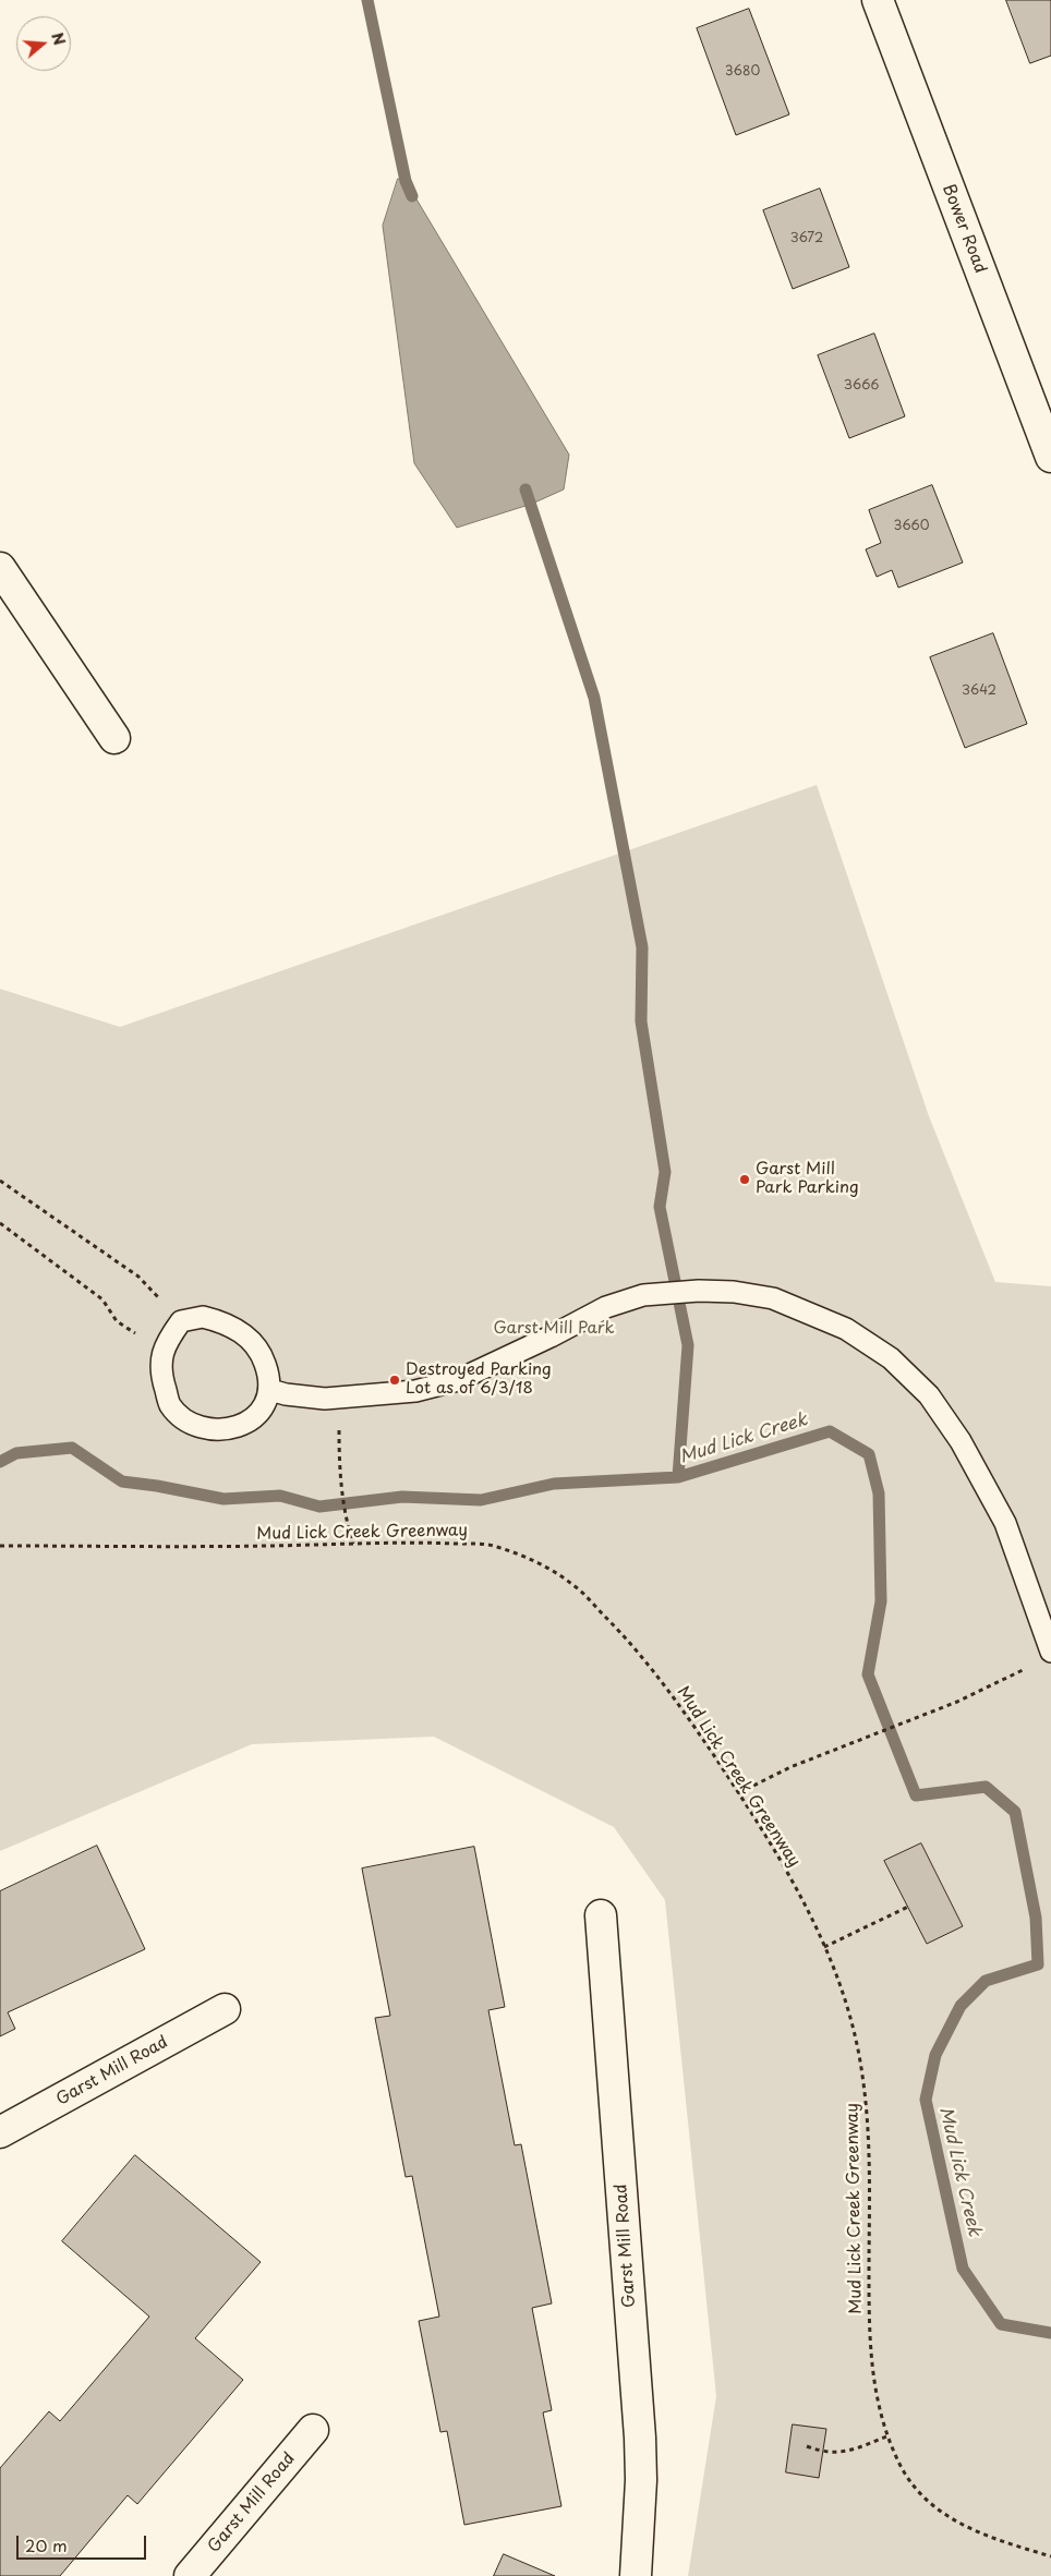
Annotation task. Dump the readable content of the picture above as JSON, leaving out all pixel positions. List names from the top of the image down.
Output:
{
  "streets": {
    "street": ["Bower Road", "Garst Mill Road"],
    "path": ["Mud Lick Creek Greenway"]
  },
  "water": ["Mud Lick Creek"],
  "parks": ["Garst Mill Park"],
  "places": ["Garst Mill Park Parking", "Destroyed Parking Lot as of 6/3/18"],
  "house_numbers": [
    "3680",
    "3672",
    "3666",
    "3660",
    "3642"
  ],
  "scale_bar": "20 m",
  "north": "right"
}
